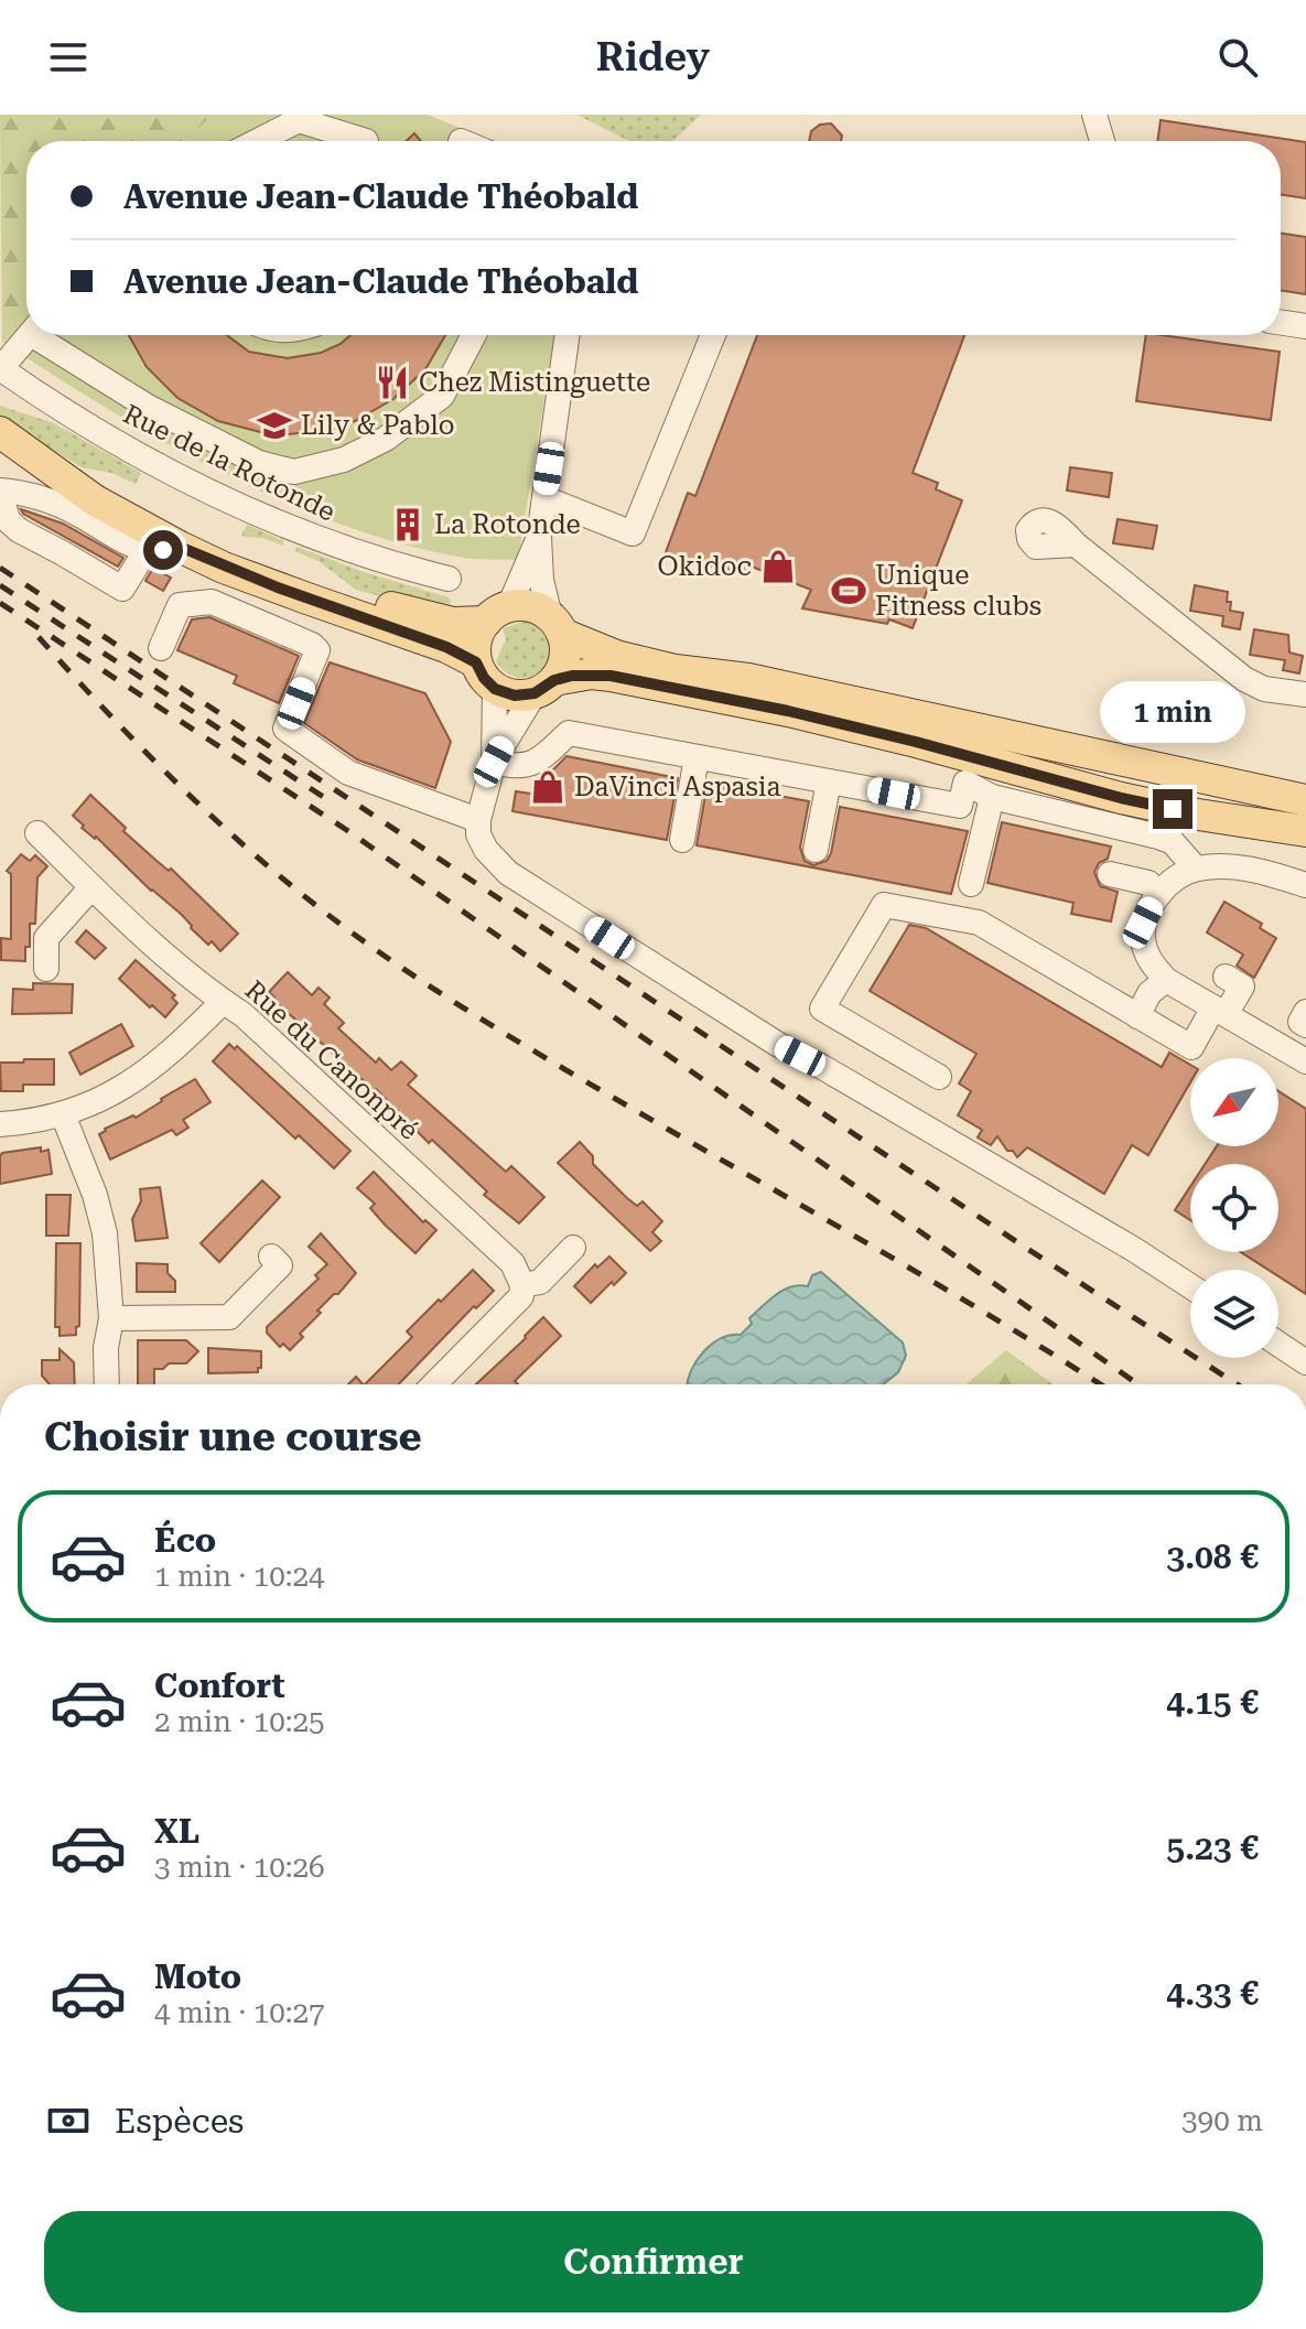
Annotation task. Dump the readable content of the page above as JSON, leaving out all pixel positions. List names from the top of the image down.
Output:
{
  "streets": {
    "street": ["Rue de la Rotonde", "Rue du Canonpré"]
  },
  "places": {
    "restaurant": ["Chez Mistinguette"],
    "school or university": ["Lily & Pablo"],
    "building": ["La Rotonde"],
    "shop": ["Okidoc", "DaVinci Aspasia"],
    "sports": ["Unique Fitness clubs"]
  },
  "north": "bottom left",
  "page": {
    "header": "Ridey",
    "banner": ["Avenue Jean-Claude Théobald", "Avenue Jean-Claude Théobald"],
    "bubble": "1 min",
    "heading": "Choisir une course",
    "list": [
      {
        "name": "Éco",
        "note": "1 min · 10:24",
        "value": "3.08 €"
      },
      {
        "name": "Confort",
        "note": "2 min · 10:25",
        "value": "4.15 €"
      },
      {
        "name": "XL",
        "note": "3 min · 10:26",
        "value": "5.23 €"
      },
      {
        "name": "Moto",
        "note": "4 min · 10:27",
        "value": "4.33 €"
      }
    ],
    "pay": ["Espèces", "390 m"],
    "buttons": "Confirmer"
  }
}
